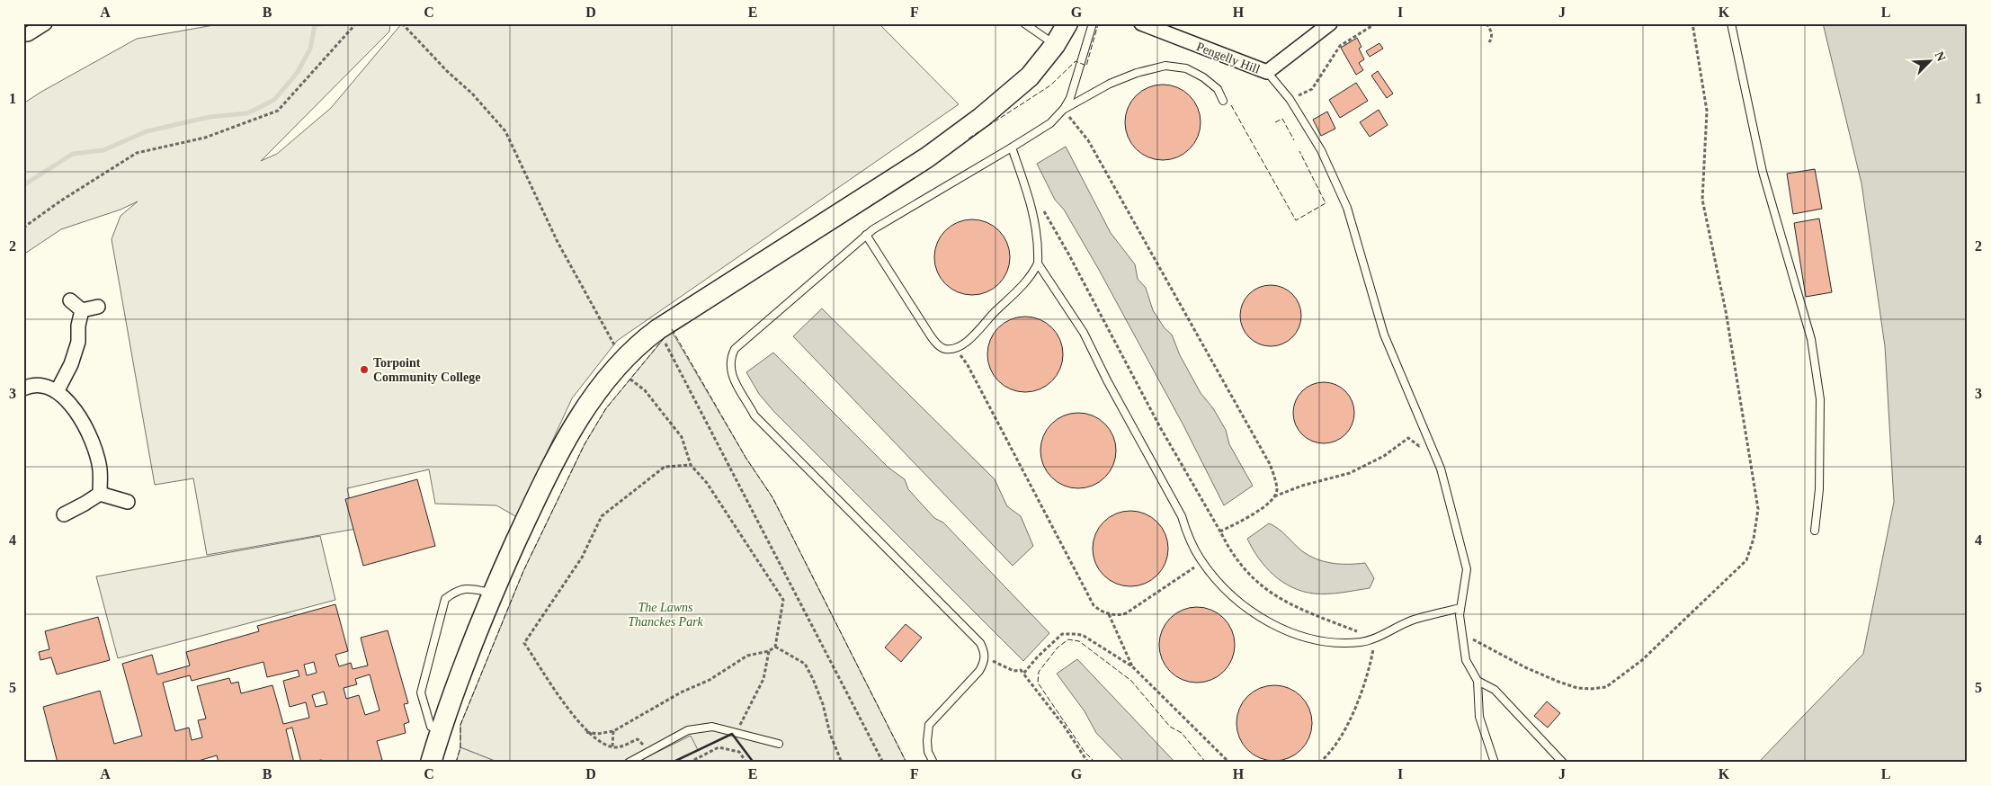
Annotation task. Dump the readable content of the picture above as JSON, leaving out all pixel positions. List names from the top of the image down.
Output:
{
  "streets": {
    "street": ["Pengelly Hill"]
  },
  "parks": ["The Lawns Thanckes Park"],
  "places": ["Torpoint Community College"],
  "north": "top right",
  "grid": {
    "columns": [
      "A",
      "B",
      "C",
      "D",
      "E",
      "F",
      "G",
      "H",
      "I",
      "J",
      "K",
      "L"
    ],
    "rows": [
      "1",
      "2",
      "3",
      "4",
      "5"
    ]
  }
}
